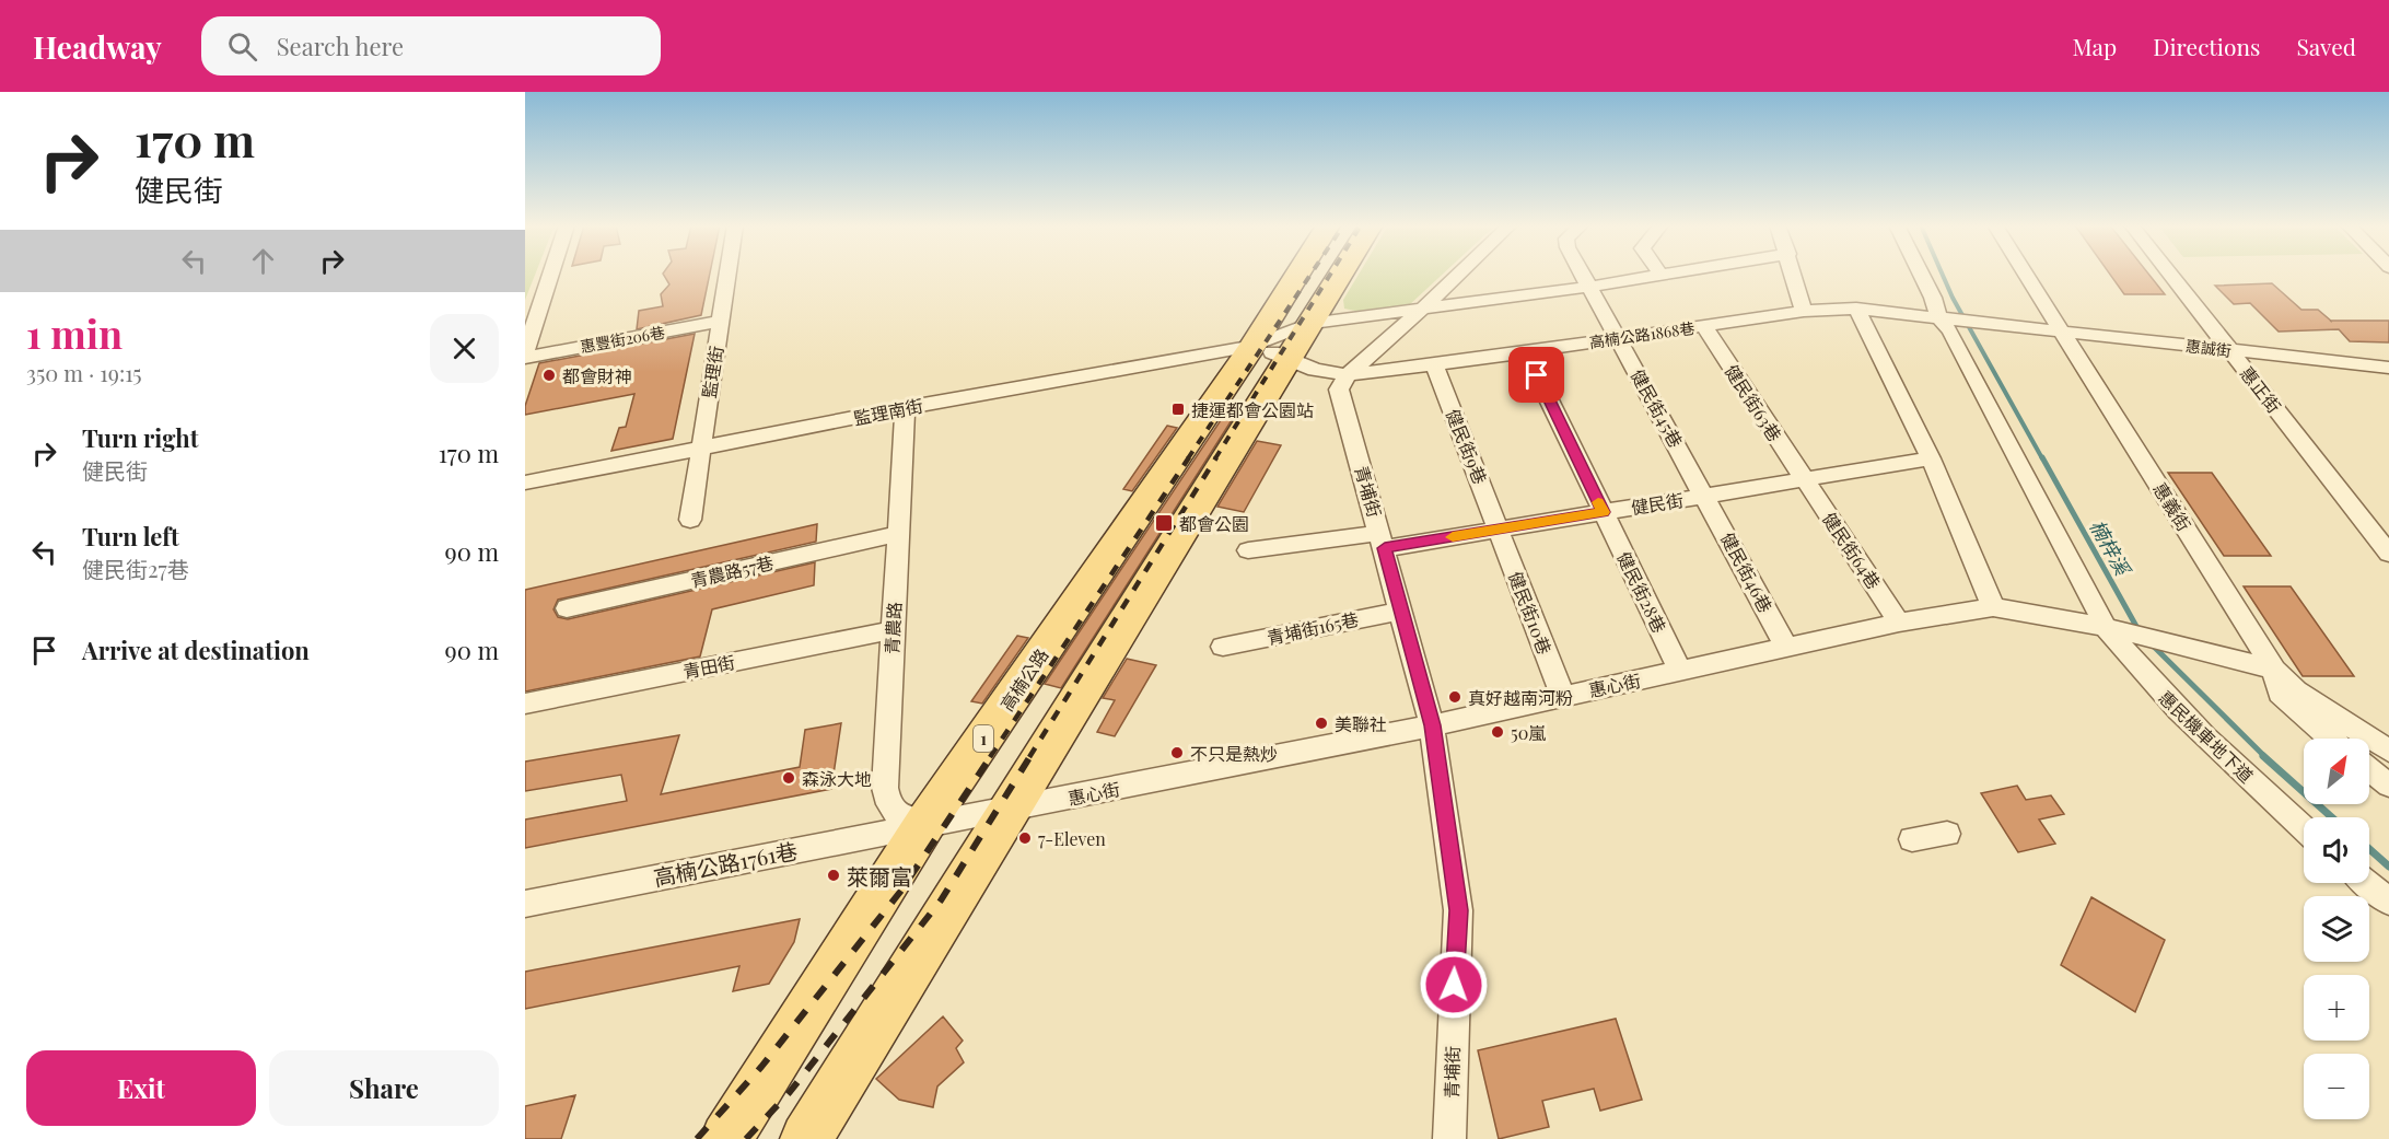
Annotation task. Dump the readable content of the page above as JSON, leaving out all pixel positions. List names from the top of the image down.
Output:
{
  "streets": {
    "main road": ["高楠公路", "1"],
    "street": [
      "高楠公路1868巷",
      "惠豐街206巷",
      "惠誠街",
      "監理街",
      "惠正街",
      "健民街63巷",
      "健民街45巷",
      "監理南街",
      "健民街9巷",
      "青埔街",
      "健民街",
      "惠義街",
      "健民街64巷",
      "青農路57巷",
      "健民街46巷",
      "健民街28巷",
      "健民街10巷",
      "青農路",
      "青埔街165巷",
      "青田街",
      "惠心街",
      "惠民機車地下道",
      "高楠公路1761巷"
    ]
  },
  "crossings": [
    ["高楠公路1868巷", "惠誠街"],
    ["高楠公路1868巷", "健民街63巷"],
    ["高楠公路1868巷", "健民街45巷"],
    ["高楠公路1868巷", "監理南街"],
    ["高楠公路1868巷", "健民街9巷"],
    ["高楠公路1868巷", "青埔街"],
    ["高楠公路1868巷", "健民街28巷"],
    ["高楠公路1868巷", "高楠公路"],
    ["高楠公路1868巷", "惠民機車地下道"],
    ["惠豐街206巷", "監理街"],
    ["惠誠街", "惠正街"],
    ["惠誠街", "惠義街"],
    ["監理街", "監理南街"],
    ["健民街63巷", "健民街"],
    ["健民街63巷", "健民街64巷"],
    ["健民街45巷", "監理南街"],
    ["健民街45巷", "健民街"],
    ["健民街45巷", "健民街46巷"],
    ["監理南街", "青農路"],
    ["監理南街", "高楠公路"],
    ["健民街9巷", "健民街"],
    ["健民街9巷", "健民街10巷"],
    ["青埔街", "健民街"],
    ["青埔街", "青埔街165巷"],
    ["青埔街", "惠心街"],
    ["健民街", "健民街64巷"],
    ["健民街", "健民街46巷"],
    ["健民街", "健民街28巷"],
    ["健民街", "健民街10巷"],
    ["惠義街", "惠心街"],
    ["健民街64巷", "惠心街"],
    ["青農路57巷", "青農路"],
    ["健民街46巷", "惠心街"],
    ["健民街28巷", "惠心街"],
    ["健民街10巷", "惠心街"],
    ["青農路", "青田街"],
    ["青農路", "高楠公路"],
    ["青農路", "惠心街"],
    ["青農路", "高楠公路1761巷"],
    ["高楠公路", "惠心街"],
    ["高楠公路", "高楠公路1761巷"],
    ["惠心街", "惠民機車地下道"],
    ["惠心街", "高楠公路1761巷"]
  ],
  "water": ["楠梓溪"],
  "places": {
    "other": [
      "都會財神",
      "真好越南河粉",
      "美聯社",
      "50嵐",
      "不只是熱炒",
      "森泳大地",
      "7-Eleven",
      "萊爾富"
    ],
    "transit": ["捷運都會公園站", "都會公園"]
  },
  "north": "top right",
  "page": {
    "header": "Headway",
    "search": "Search here",
    "nav": ["Map", "Directions", "Saved"],
    "turn": ["170 m", "健民街"],
    "heading": ["1 min", "350 m · 19:15"],
    "list": [
      {
        "name": "Turn right",
        "note": "健民街",
        "value": "170 m"
      },
      {
        "name": "Turn left",
        "note": "健民街27巷",
        "value": "90 m"
      },
      {
        "name": "Arrive at destination",
        "value": "90 m"
      }
    ],
    "map_buttons": ["+", "−"],
    "buttons": ["Exit", "Share"]
  }
}
